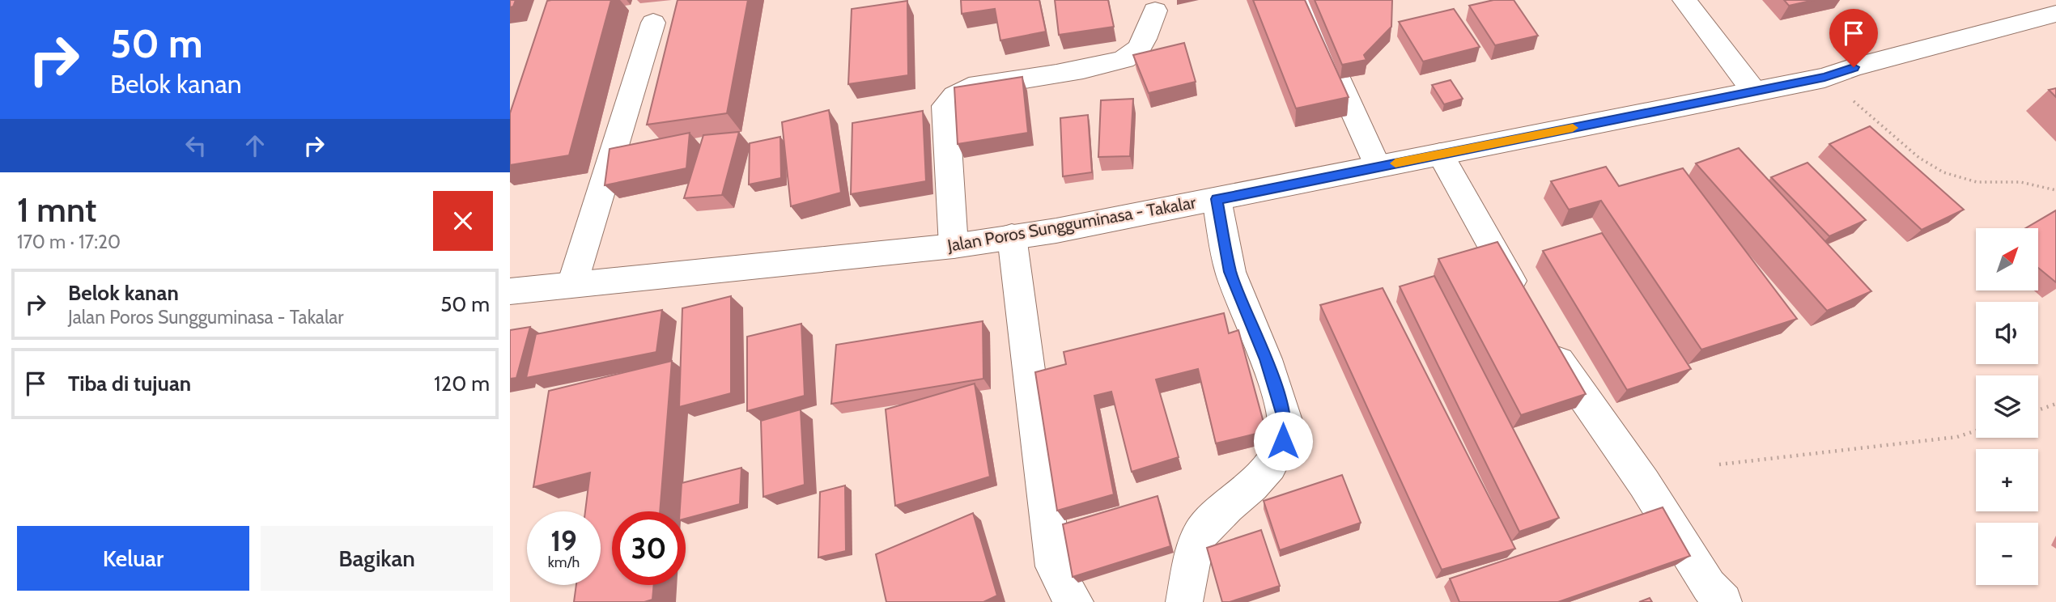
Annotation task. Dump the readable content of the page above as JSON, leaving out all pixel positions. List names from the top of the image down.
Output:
{
  "streets": {
    "main road": ["Jalan Poros Sungguminasa - Takalar"]
  },
  "north": "top right",
  "page": {
    "turn": ["50 m", "Belok kanan"],
    "heading": ["1 mnt", "170 m · 17:20"],
    "map_buttons": ["+", "−"],
    "list": [
      {
        "name": "Belok kanan",
        "note": "Jalan Poros Sungguminasa - Takalar",
        "value": "50 m"
      },
      {
        "name": "Tiba di tujuan",
        "value": "120 m"
      }
    ],
    "speed": "19 km/h",
    "limit": "30",
    "buttons": ["Keluar", "Bagikan"]
  }
}
